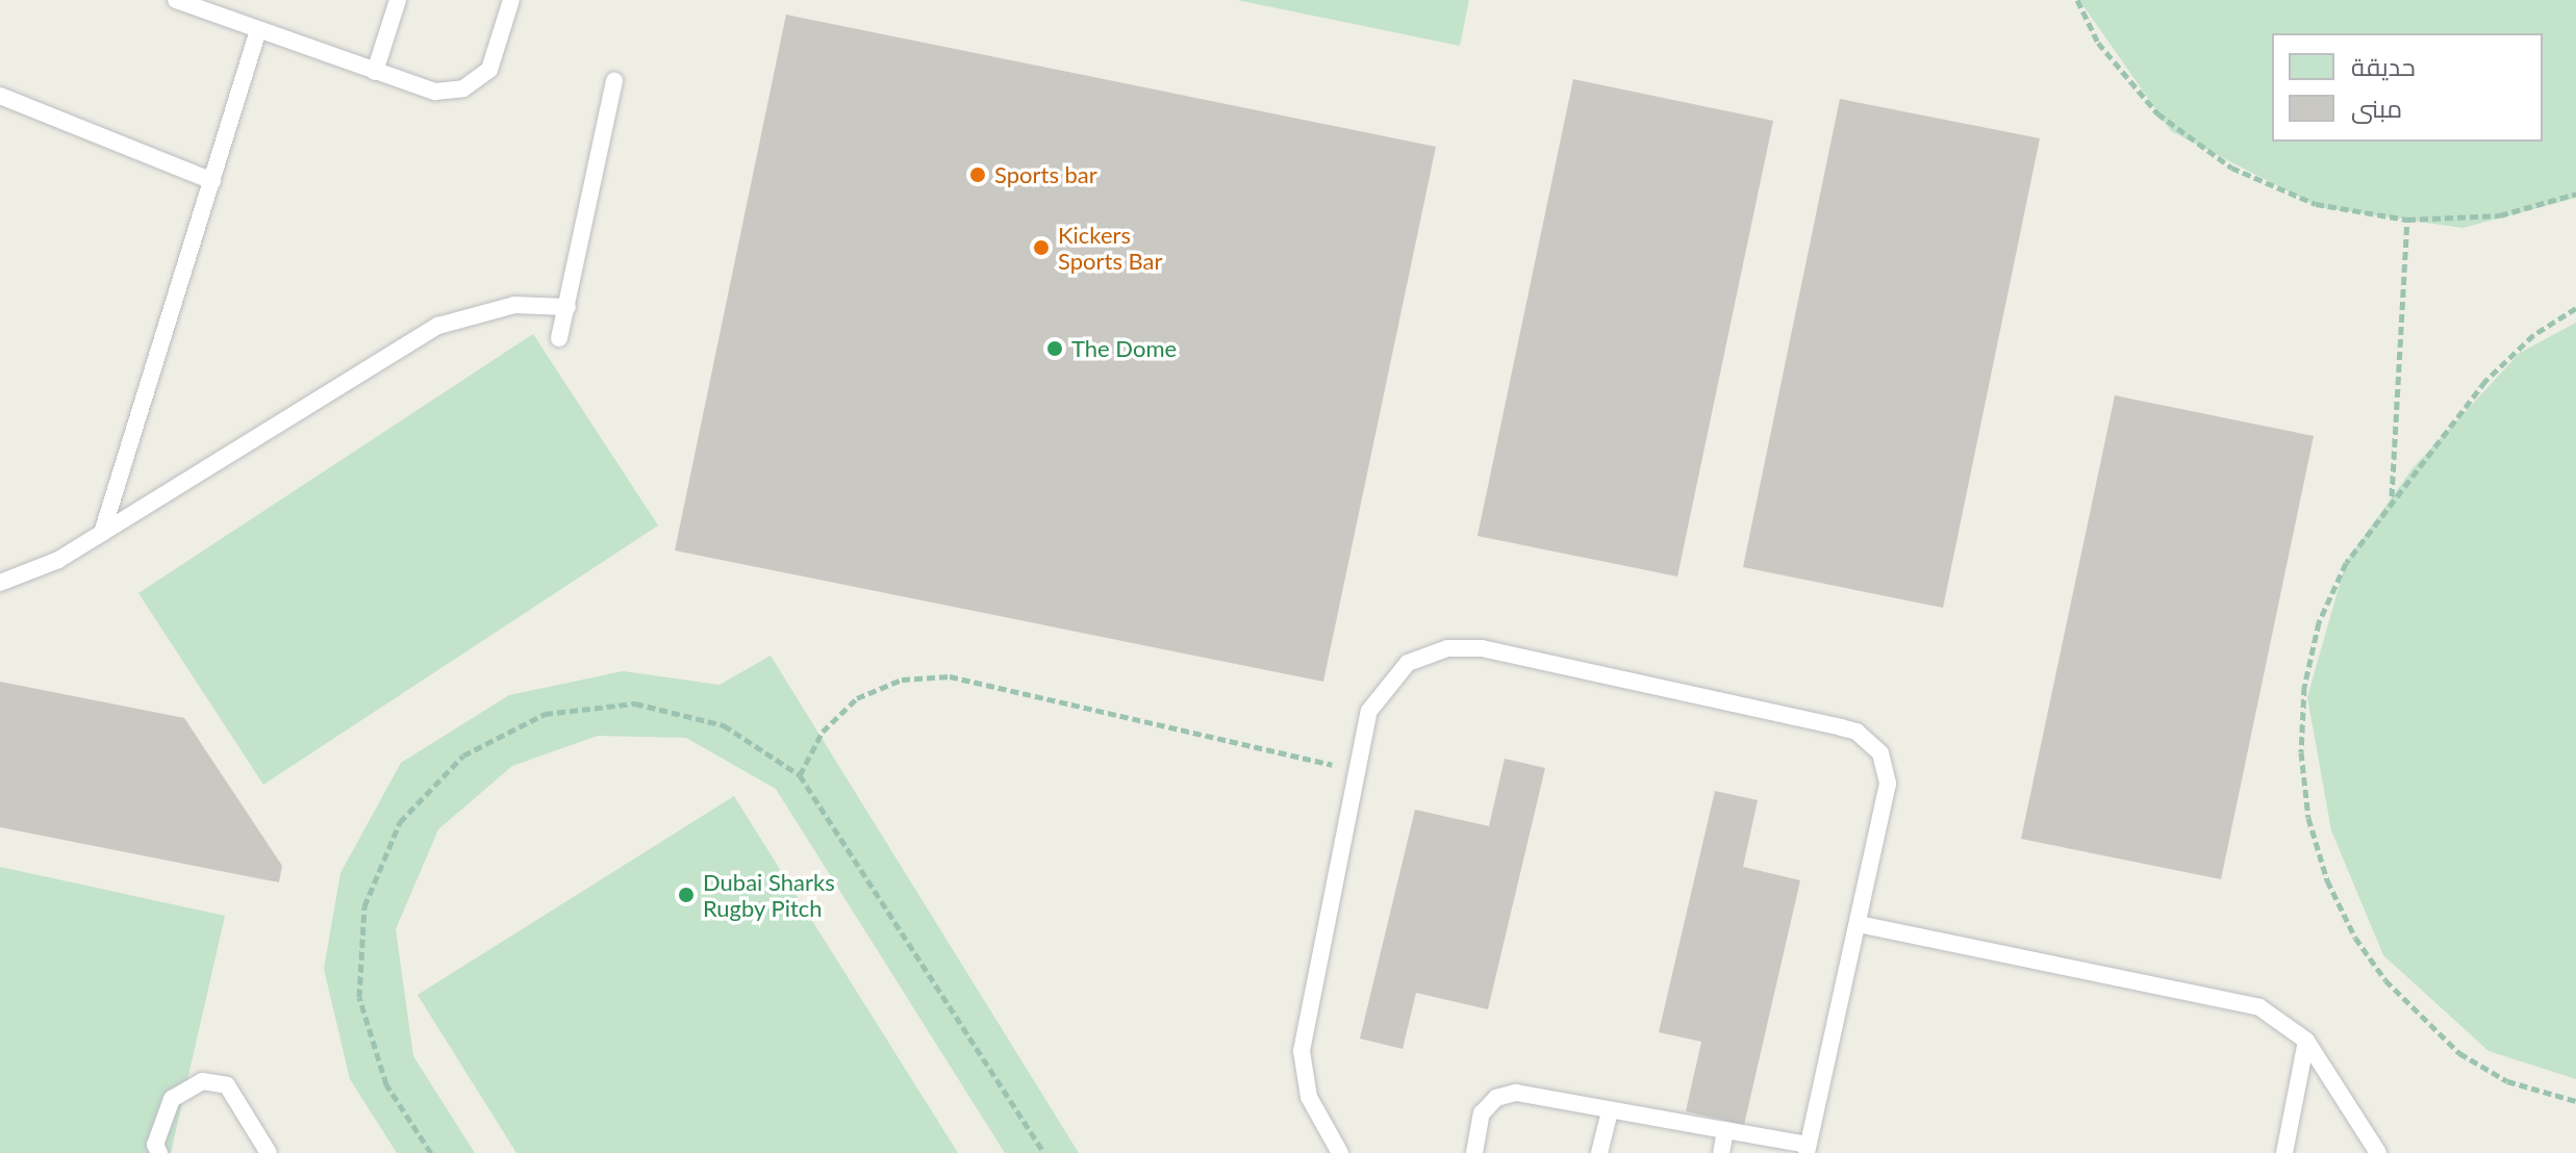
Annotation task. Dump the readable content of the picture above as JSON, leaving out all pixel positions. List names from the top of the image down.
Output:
{
  "places": [
    "Sports bar",
    "Kickers Sports Bar",
    "The Dome",
    "Dubai Sharks Rugby Pitch"
  ],
  "legend": ["حديقة", "مبنى"]
}
